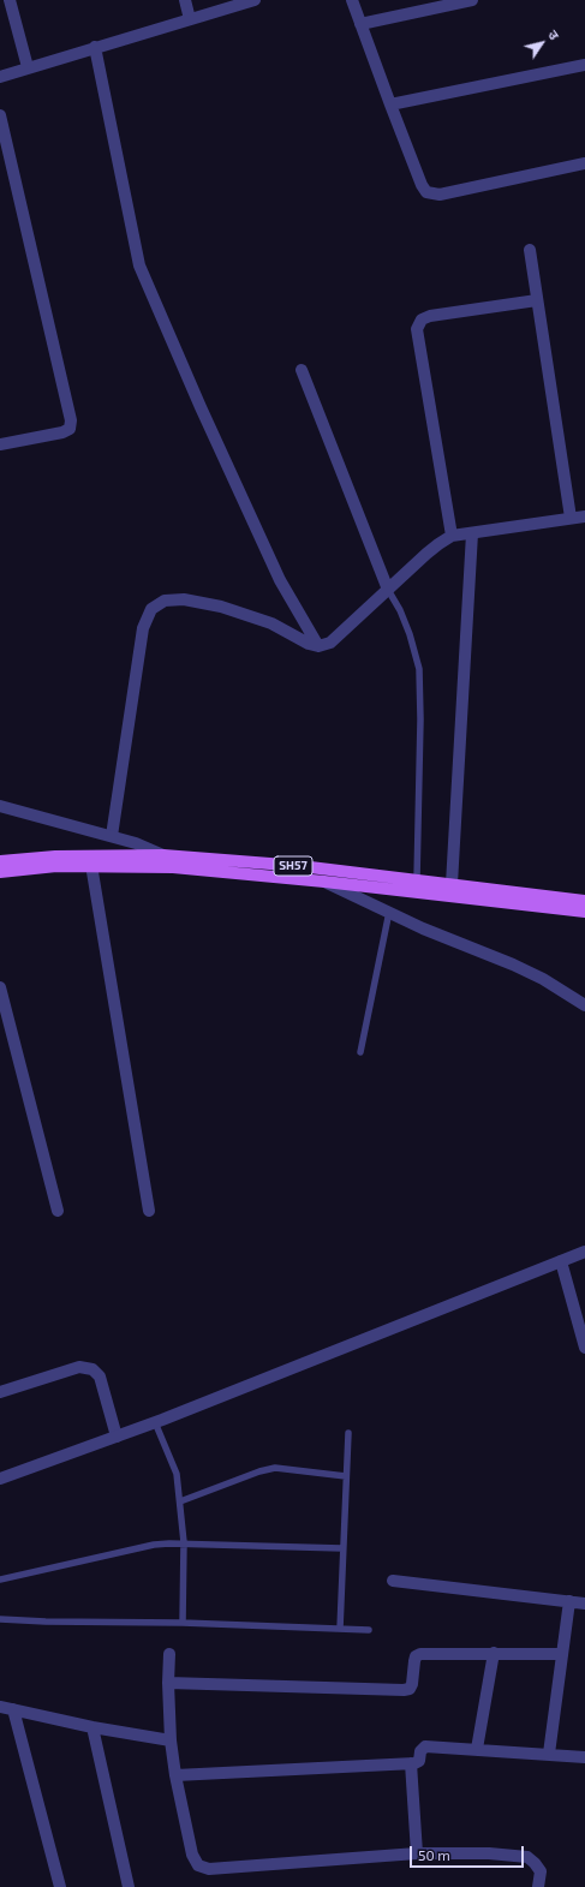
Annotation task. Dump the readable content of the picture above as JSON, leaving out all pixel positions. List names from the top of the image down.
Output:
{
  "streets": {
    "main road": ["SH57"]
  },
  "scale_bar": "50 m",
  "north": "top right"
}
